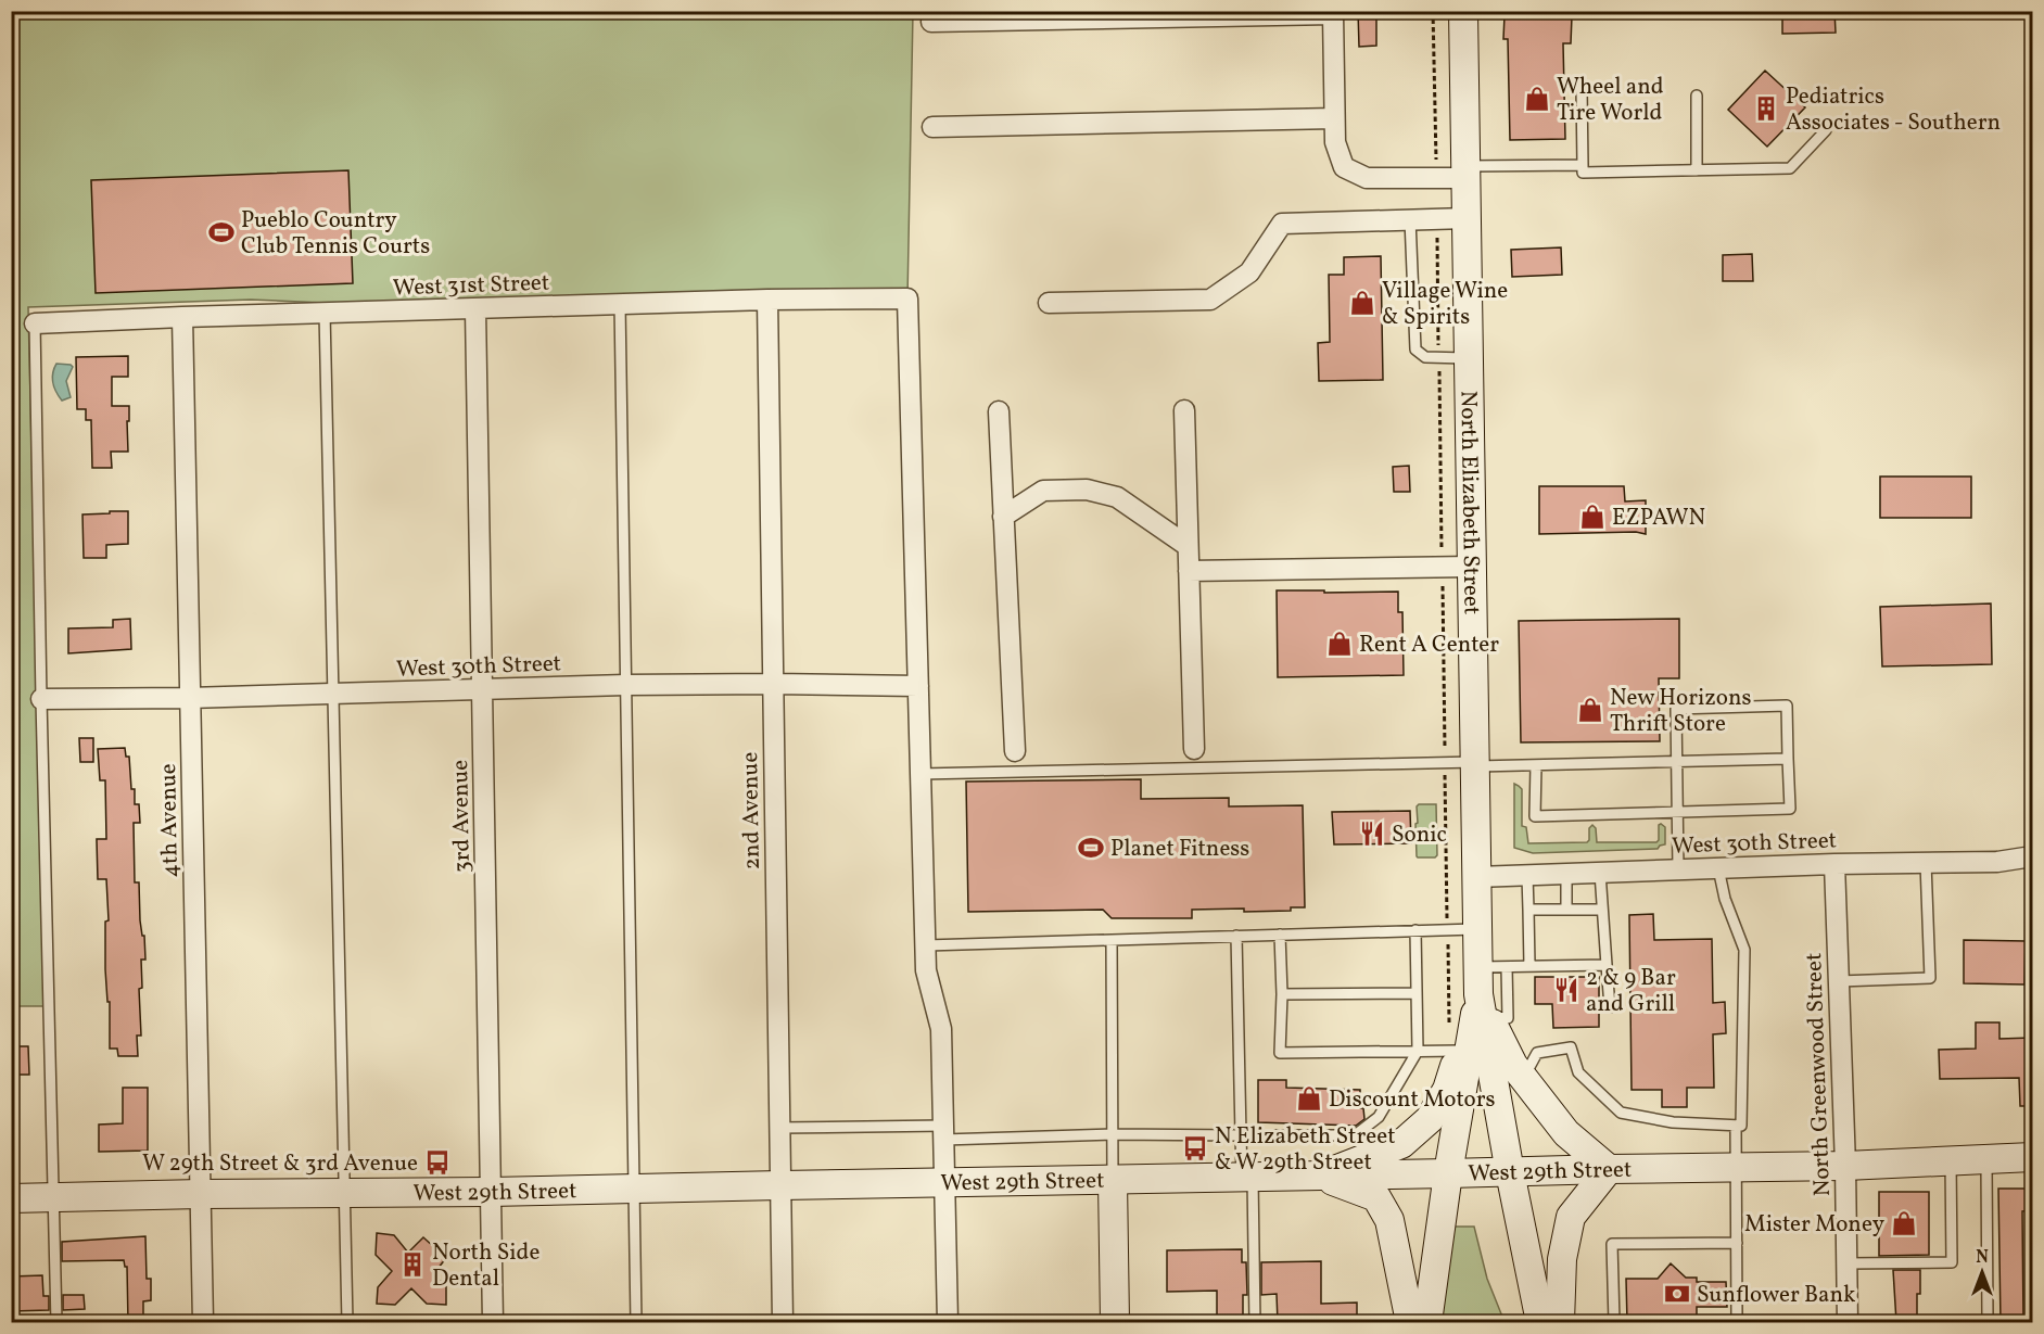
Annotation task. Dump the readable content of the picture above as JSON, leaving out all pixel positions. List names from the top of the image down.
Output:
{
  "streets": {
    "main road": ["North Elizabeth Street", "West 29th Street"],
    "street": [
      "West 31st Street",
      "West 30th Street",
      "2nd Avenue",
      "3rd Avenue",
      "4th Avenue",
      "North Greenwood Street"
    ]
  },
  "crossings": [
    ["West 31st Street", "West 30th Street"],
    ["West 31st Street", "2nd Avenue"],
    ["West 31st Street", "3rd Avenue"],
    ["West 31st Street", "4th Avenue"],
    ["North Elizabeth Street", "West 30th Street"],
    ["North Elizabeth Street", "West 29th Street"],
    ["West 30th Street", "2nd Avenue"],
    ["West 30th Street", "3rd Avenue"],
    ["West 30th Street", "4th Avenue"],
    ["West 30th Street", "North Greenwood Street"],
    ["2nd Avenue", "West 29th Street"],
    ["3rd Avenue", "West 29th Street"],
    ["4th Avenue", "West 29th Street"],
    ["North Greenwood Street", "West 29th Street"]
  ],
  "places": {
    "shop": [
      "Wheel and Tire World",
      "Village Wine & Spirits",
      "EZPAWN",
      "Rent A Center",
      "New Horizons Thrift Store",
      "Discount Motors",
      "Mister Money"
    ],
    "building": ["Pediatrics Associates - Southern", "North Side Dental"],
    "sports": ["Pueblo Country Club Tennis Courts", "Planet Fitness"],
    "restaurant": ["Sonic", "2 & 9 Bar and Grill"],
    "bus stop": ["N Elizabeth Street & W 29th Street", "W 29th Street & 3rd Avenue"],
    "bank": ["Sunflower Bank"]
  },
  "north": "top"
}
